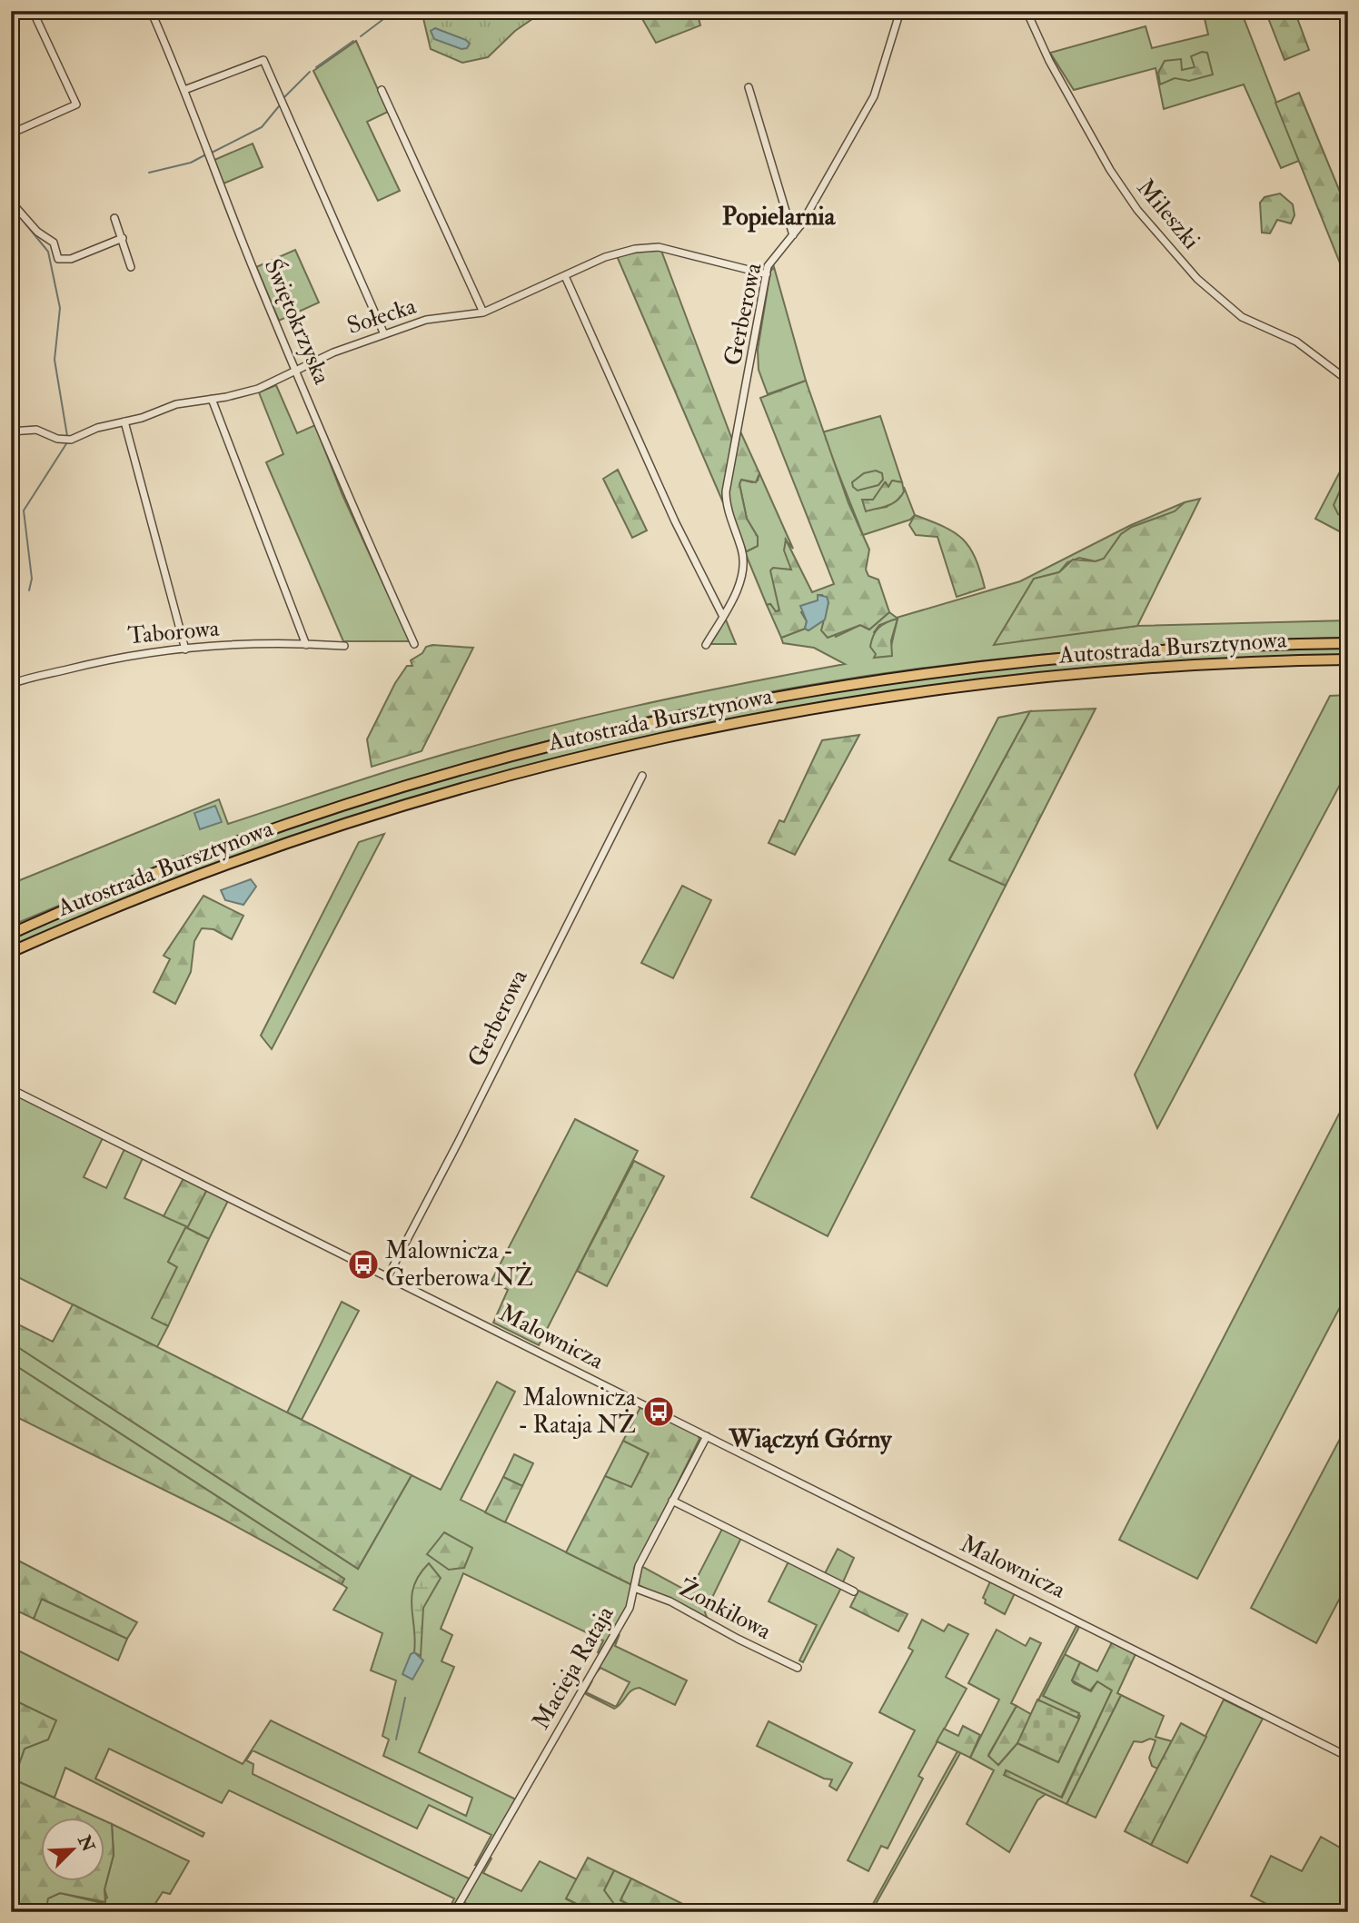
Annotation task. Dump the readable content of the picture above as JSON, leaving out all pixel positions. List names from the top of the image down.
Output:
{
  "streets": {
    "highway": ["Autostrada Bursztynowa"],
    "street": [
      "Mileszki",
      "Gerberowa",
      "Sołecka",
      "Świętokrzyska",
      "Taborowa",
      "Malownicza",
      "Żonkilowa",
      "Macieja Rataja"
    ]
  },
  "crossings": [
    ["Gerberowa", "Sołecka"],
    ["Gerberowa", "Malownicza"],
    ["Sołecka", "Świętokrzyska"],
    ["Malownicza", "Macieja Rataja"],
    ["Żonkilowa", "Macieja Rataja"]
  ],
  "districts": ["Popielarnia", "Wiączyń Górny"],
  "places": {
    "bus stop": ["Malownicza - Gerberowa NŻ", "Malownicza - Rataja NŻ"]
  },
  "north": "top right"
}
